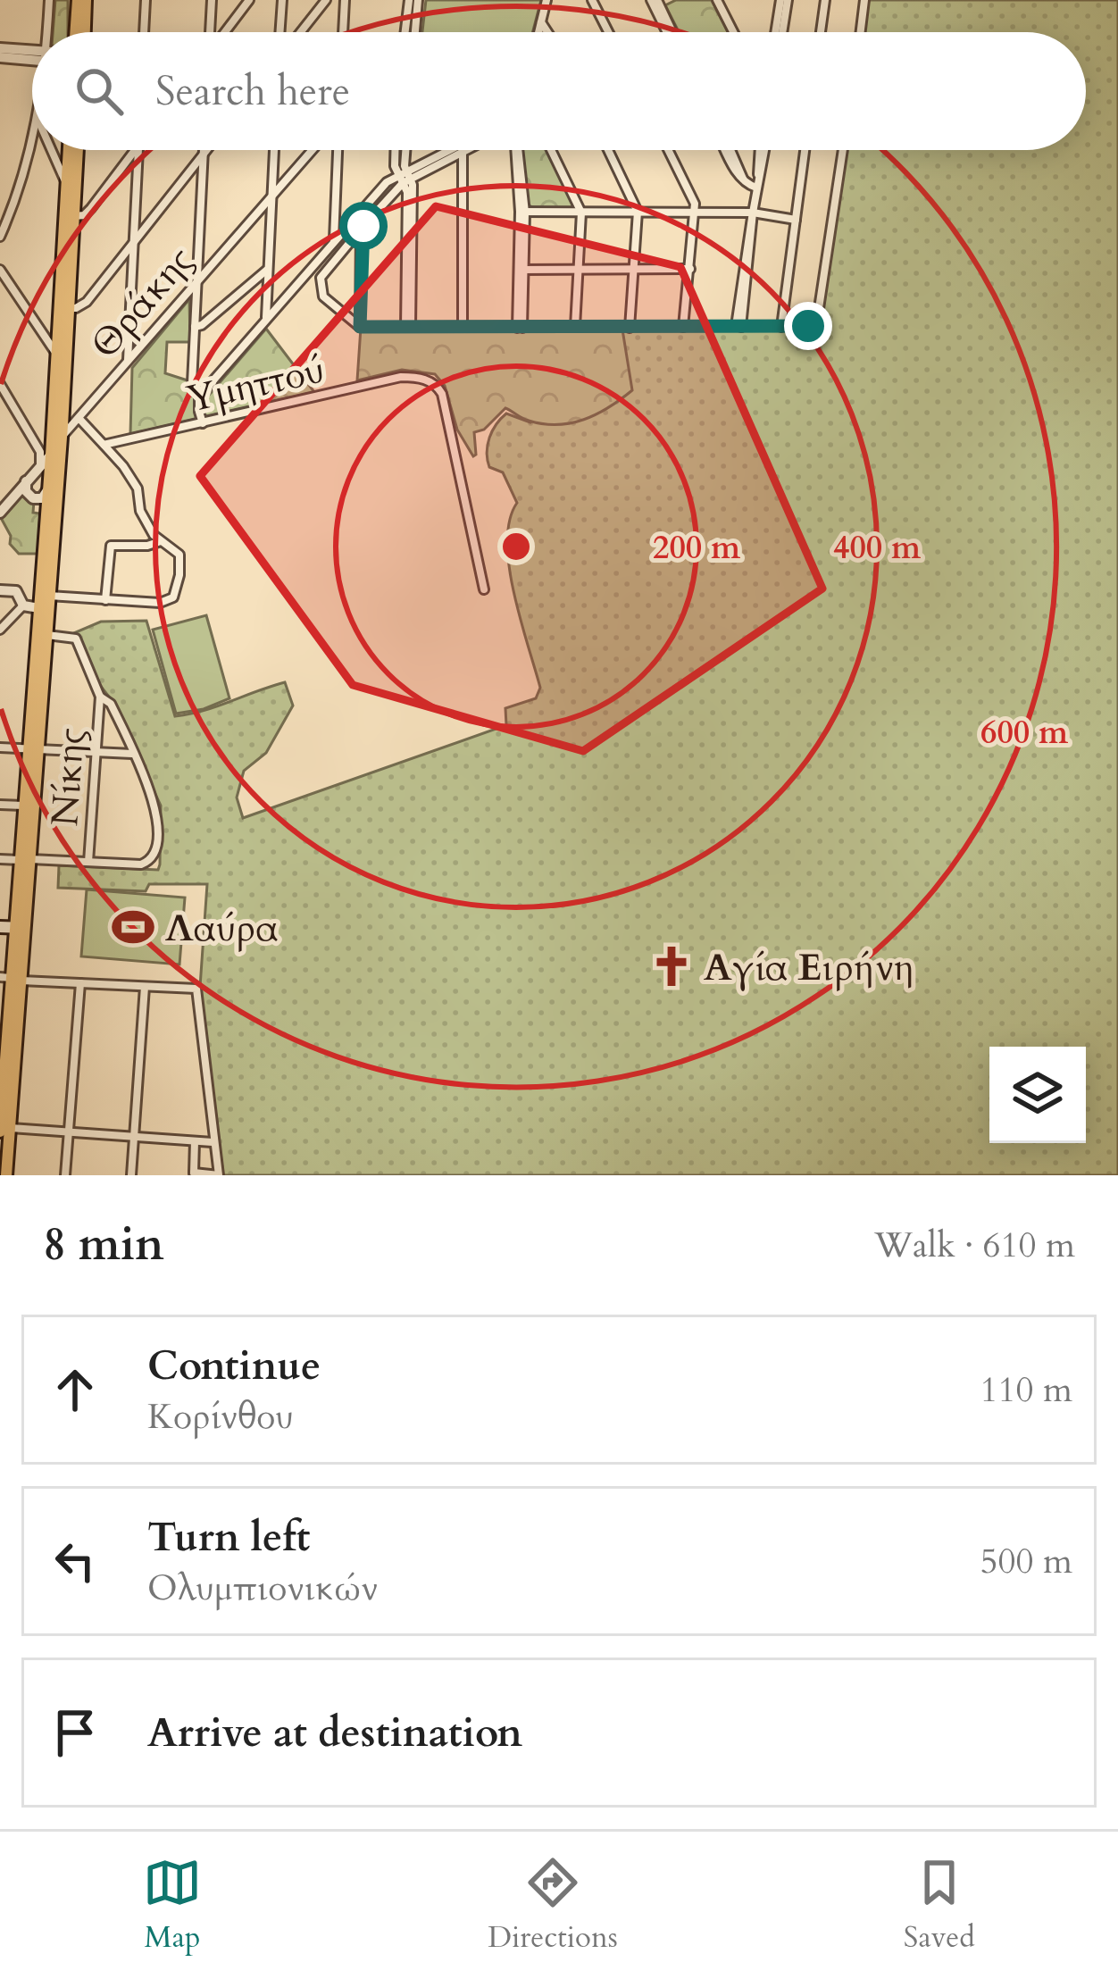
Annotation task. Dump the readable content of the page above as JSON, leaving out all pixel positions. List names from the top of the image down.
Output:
{
  "streets": {
    "street": ["Θράκης", "Υμηττού", "Νίκης"]
  },
  "places": {
    "sports": ["Λαύρα"],
    "church": ["Αγία Ειρήνη"]
  },
  "page": {
    "search": "Search here",
    "heading": ["8 min", "Walk · 610 m"],
    "list": [
      ["Continue", "Κορίνθου", "110 m"],
      ["Turn left", "Ολυμπιονικών", "500 m"],
      "Arrive at destination"
    ],
    "nav": ["Map", "Directions", "Saved"]
  },
  "rings": ["200 m", "400 m", "600 m"]
}
